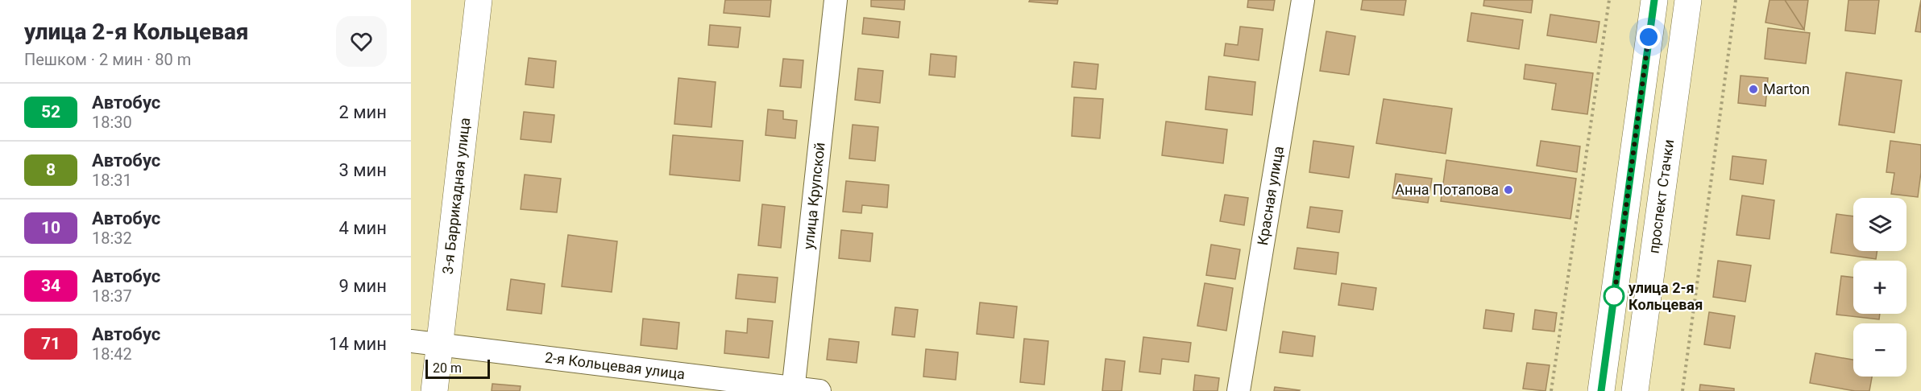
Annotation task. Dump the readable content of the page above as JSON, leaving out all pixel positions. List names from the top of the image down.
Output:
{
  "streets": {
    "main road": ["3-я Баррикадная улица", "проспект Стачки"],
    "street": ["улица Крупской", "Красная улица", "2-я Кольцевая улица"]
  },
  "crossings": [
    ["3-я Баррикадная улица", "2-я Кольцевая улица"],
    ["улица Крупской", "2-я Кольцевая улица"]
  ],
  "places": ["Marton", "Анна Потапова", "улица 2-я Кольцевая"],
  "lines": ["bus line 52"],
  "scale_bar": "20 m",
  "page": {
    "heading": ["улица 2-я Кольцевая", "Пешком · 2 мин · 80 m"],
    "list": [
      {
        "mark": "52",
        "name": "Автобус",
        "note": "18:30",
        "value": "2 мин"
      },
      {
        "mark": "8",
        "name": "Автобус",
        "note": "18:31",
        "value": "3 мин"
      },
      {
        "mark": "10",
        "name": "Автобус",
        "note": "18:32",
        "value": "4 мин"
      },
      {
        "mark": "34",
        "name": "Автобус",
        "note": "18:37",
        "value": "9 мин"
      },
      {
        "mark": "71",
        "name": "Автобус",
        "note": "18:42",
        "value": "14 мин"
      }
    ],
    "map_buttons": ["+", "−"],
    "scale": "20 m"
  }
}
